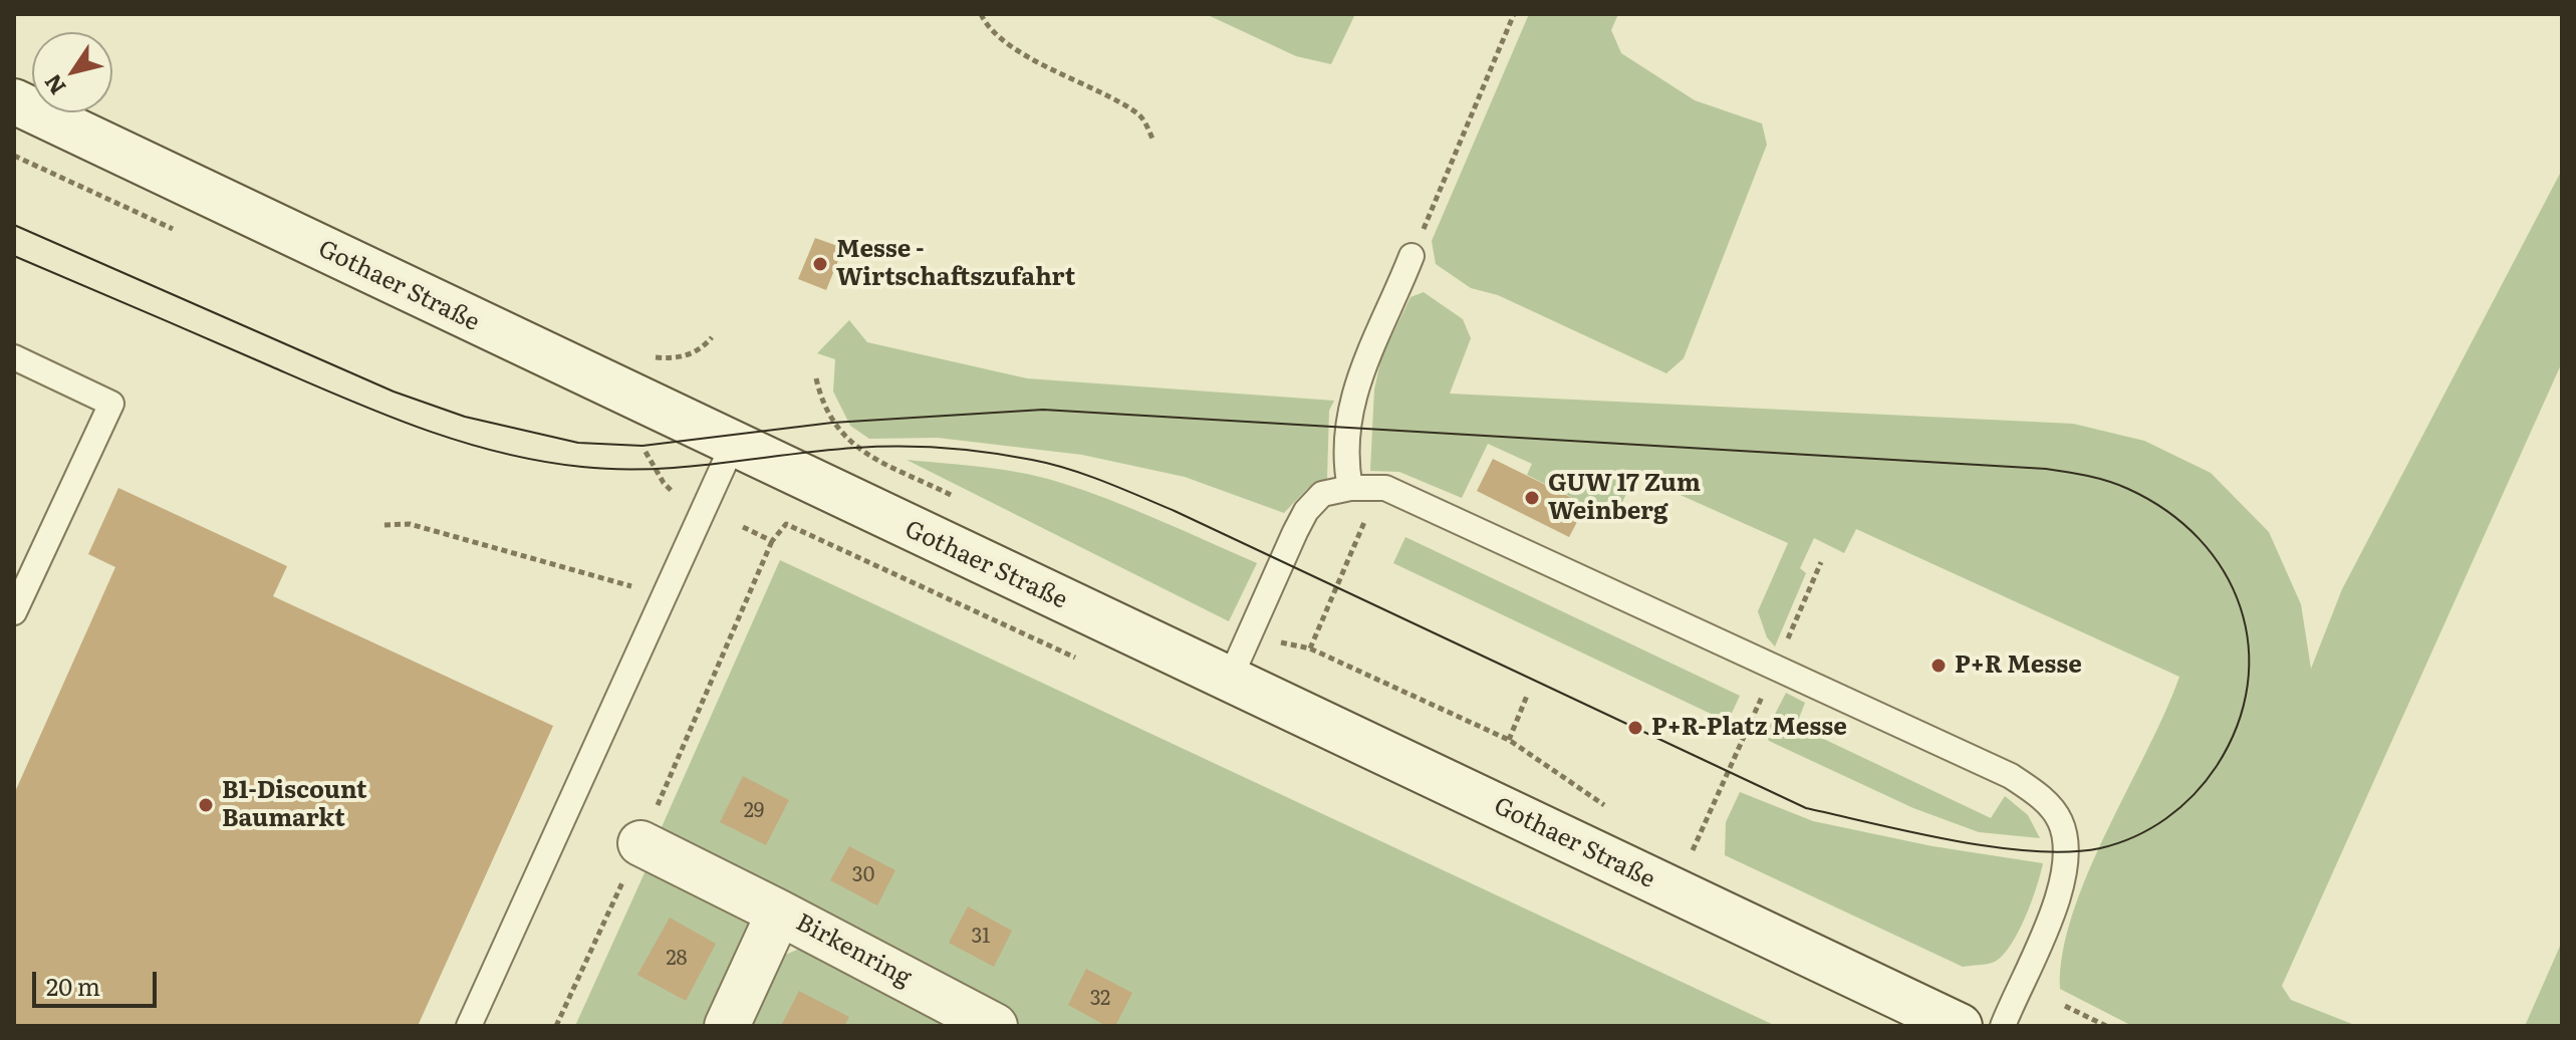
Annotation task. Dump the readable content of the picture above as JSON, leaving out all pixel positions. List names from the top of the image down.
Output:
{
  "streets": {
    "main road": ["Gothaer Straße", "Birkenring"]
  },
  "places": [
    "Messe - Wirtschaftszufahrt",
    "GUW 17 Zum Weinberg",
    "P+R Messe",
    "P+R-Platz Messe",
    "B1-Discount Baumarkt"
  ],
  "house_numbers": [
    "29",
    "30",
    "31",
    "28",
    "32"
  ],
  "scale_bar": "20 m",
  "north": "bottom left"
}
